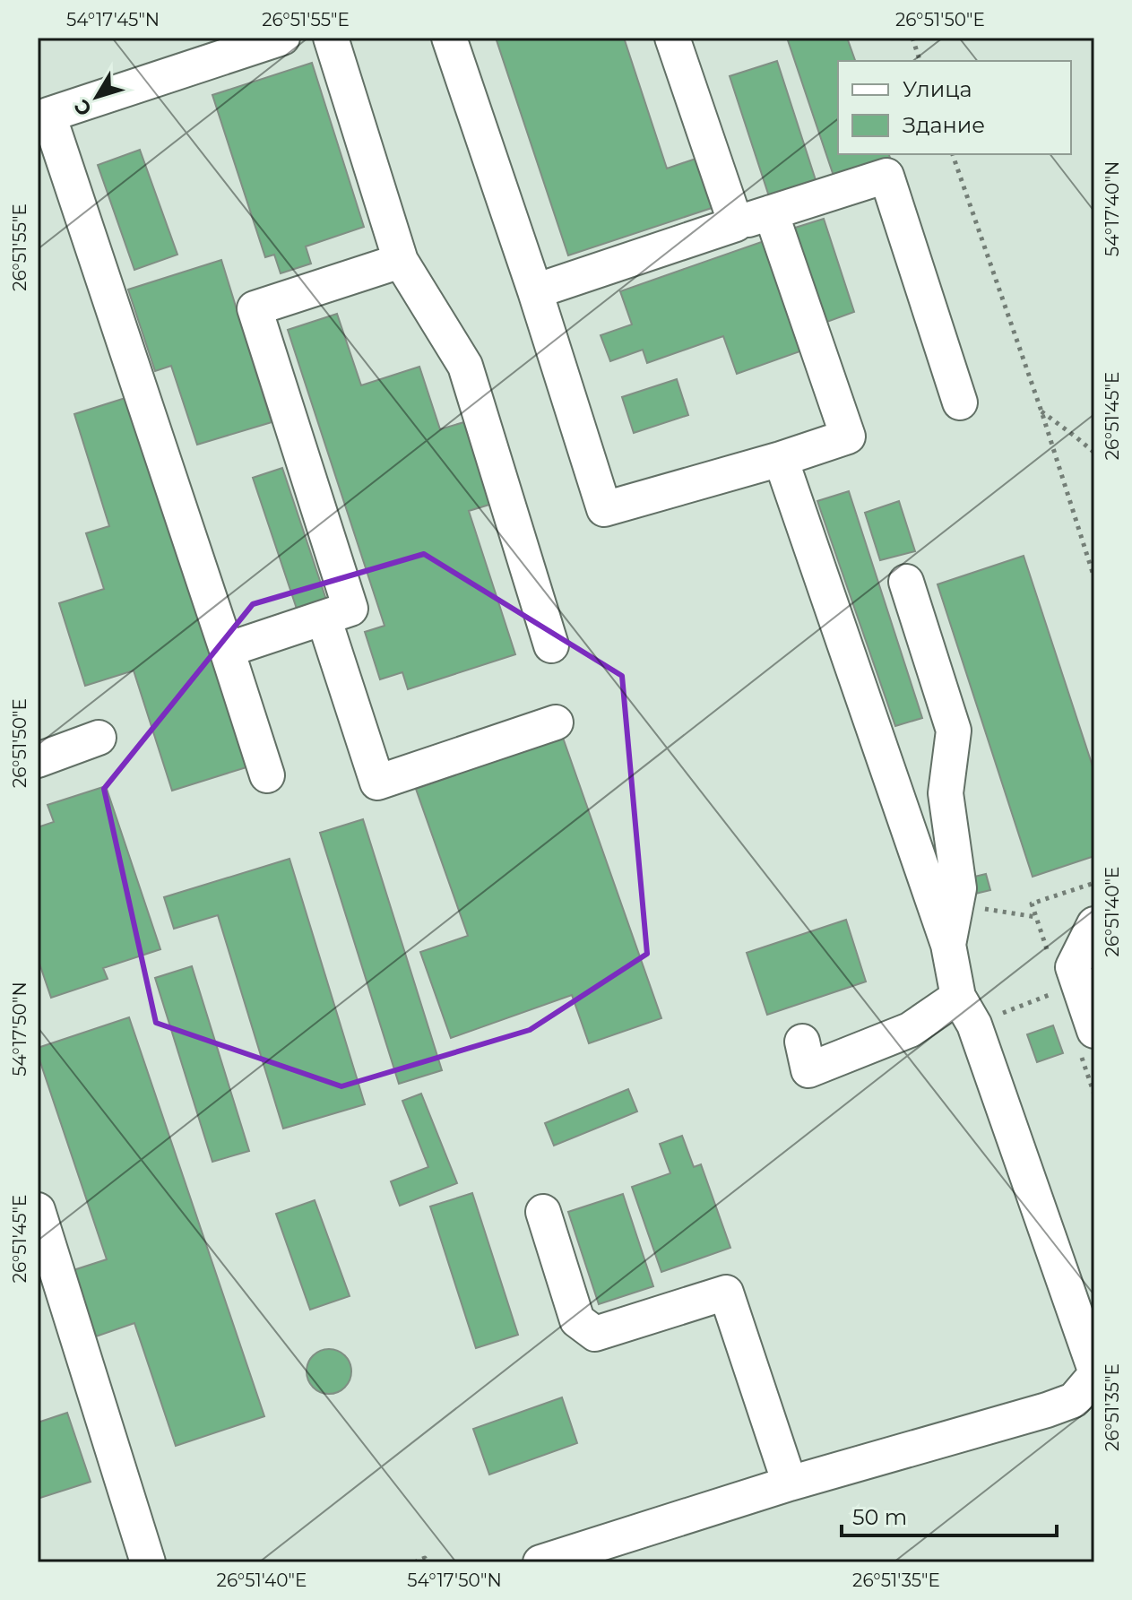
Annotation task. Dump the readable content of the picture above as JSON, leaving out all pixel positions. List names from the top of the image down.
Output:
{
  "legend": ["Улица", "Здание"],
  "scale_bar": "50 m",
  "north": "bottom left",
  "coordinates": [
    "54°17'45\"N",
    "26°51'55\"E",
    "26°51'50\"E",
    "54°17'40\"N",
    "26°51'45\"E",
    "26°51'40\"E",
    "54°17'50\"N",
    "26°51'35\"E"
  ]
}
